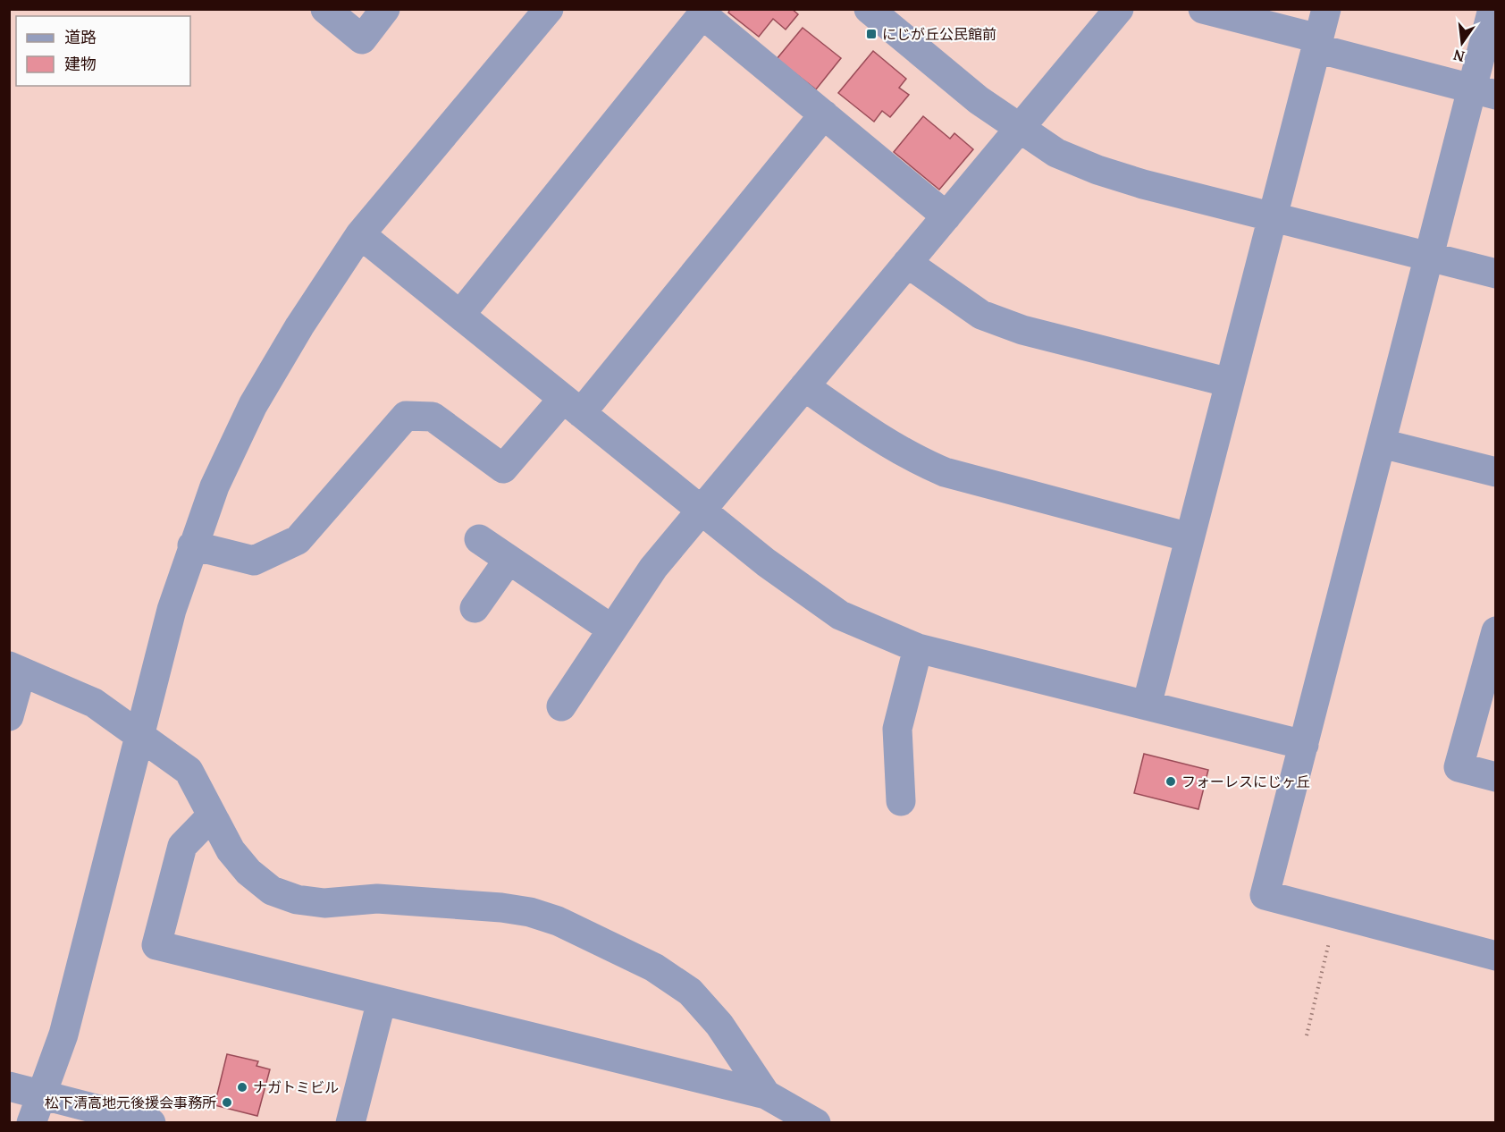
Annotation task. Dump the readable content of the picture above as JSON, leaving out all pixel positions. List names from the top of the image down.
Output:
{
  "places": {
    "transit": ["にじが丘公民館前"],
    "other": ["フォーレスにじヶ丘", "ナガトミビル", "松下清高地元後援会事務所"]
  },
  "legend": ["道路", "建物"],
  "north": "bottom"
}
